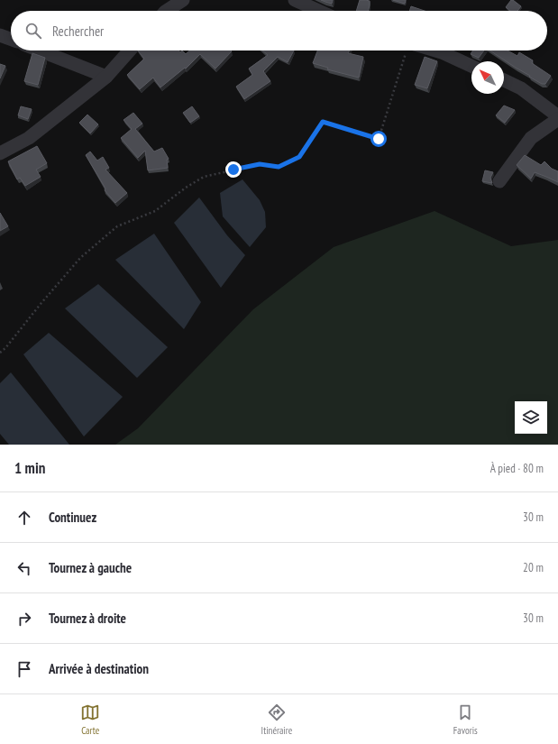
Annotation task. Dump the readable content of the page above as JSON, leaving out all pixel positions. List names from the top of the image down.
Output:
{
  "north": "top left",
  "page": {
    "search": "Rechercher",
    "heading": ["1 min", "À pied · 80 m"],
    "list": [
      ["Continuez", "30 m"],
      ["Tournez à gauche", "20 m"],
      ["Tournez à droite", "30 m"],
      "Arrivée à destination"
    ],
    "nav": ["Carte", "Itinéraire", "Favoris"]
  }
}
